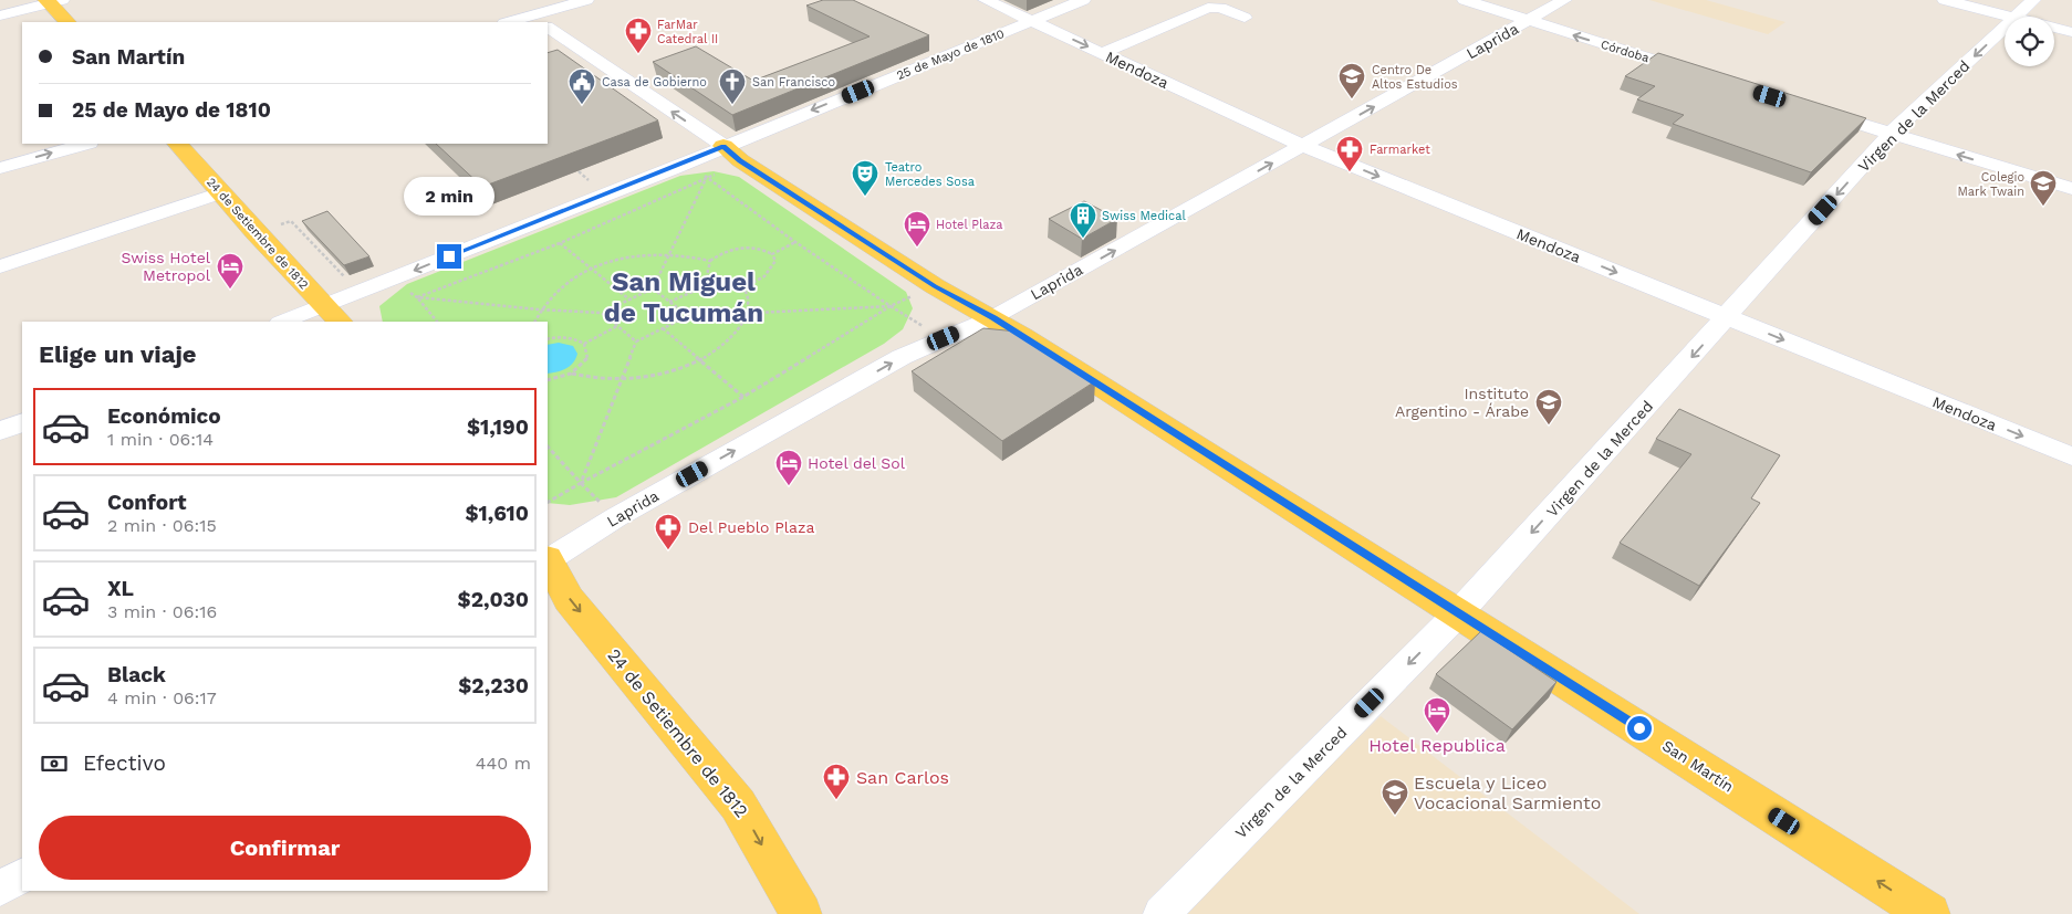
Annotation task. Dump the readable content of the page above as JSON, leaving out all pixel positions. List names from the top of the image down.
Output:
{
  "streets": {
    "main road": ["24 de Setiembre de 1812", "San Martín"],
    "street": [
      "Laprida",
      "Córdoba",
      "25 de Mayo de 1810",
      "Mendoza",
      "Virgen de la Merced"
    ]
  },
  "crossings": [
    ["Laprida", "Córdoba"],
    ["Laprida", "Mendoza"],
    ["Laprida", "San Martín"],
    ["25 de Mayo de 1810", "Mendoza"],
    ["25 de Mayo de 1810", "24 de Setiembre de 1812"],
    ["25 de Mayo de 1810", "San Martín"],
    ["Mendoza", "Virgen de la Merced"],
    ["Virgen de la Merced", "San Martín"]
  ],
  "one_way": [
    "Laprida",
    "Córdoba",
    "25 de Mayo de 1810",
    "Mendoza",
    "Virgen de la Merced",
    "24 de Setiembre de 1812",
    "San Martín"
  ],
  "districts": ["San Miguel de Tucumán"],
  "places": {
    "pharmacy": [
      "FarMar Catedral II",
      "Farmarket",
      "Del Pueblo Plaza",
      "San Carlos"
    ],
    "school or university": [
      "Centro De Altos Estudios",
      "Colegio Mark Twain",
      "Instituto Argentino - Árabe",
      "Escuela y Liceo Vocacional Sarmiento"
    ],
    "public building": ["Casa de Gobierno"],
    "church": ["San Francisco"],
    "theatre": ["Teatro Mercedes Sosa"],
    "building": ["Swiss Medical"],
    "hotel": [
      "Hotel Plaza",
      "Swiss Hotel Metropol",
      "Hotel del Sol",
      "Hotel Republica"
    ]
  },
  "page": {
    "banner": ["San Martín", "25 de Mayo de 1810"],
    "bubble": "2 min",
    "heading": "Elige un viaje",
    "list": [
      {
        "name": "Económico",
        "note": "1 min · 06:14",
        "value": "$1,190"
      },
      {
        "name": "Confort",
        "note": "2 min · 06:15",
        "value": "$1,610"
      },
      {
        "name": "XL",
        "note": "3 min · 06:16",
        "value": "$2,030"
      },
      {
        "name": "Black",
        "note": "4 min · 06:17",
        "value": "$2,230"
      }
    ],
    "pay": ["Efectivo", "440 m"],
    "buttons": "Confirmar"
  }
}
